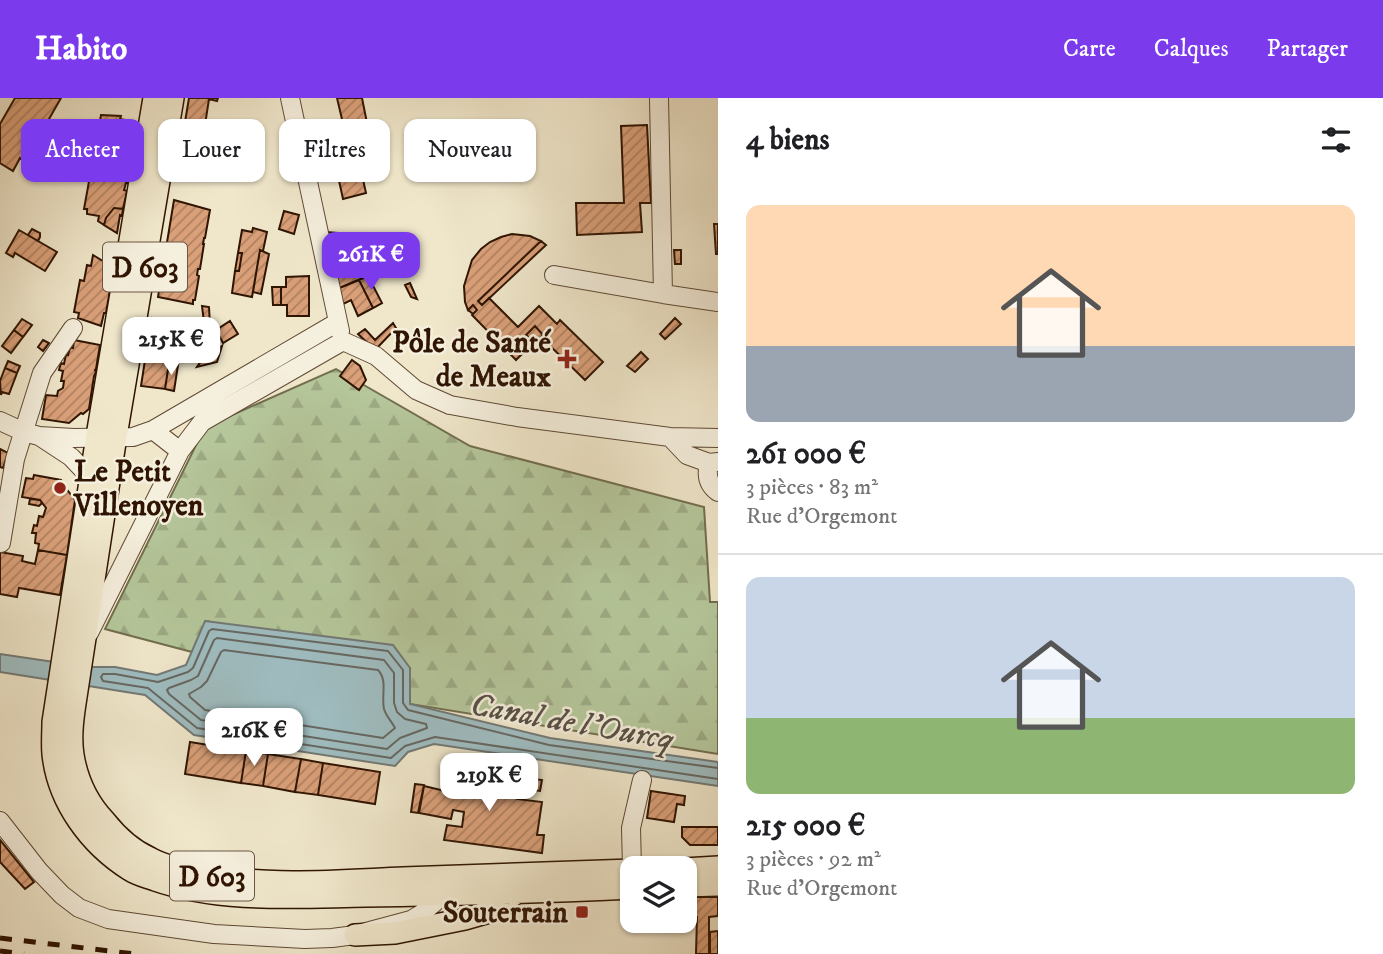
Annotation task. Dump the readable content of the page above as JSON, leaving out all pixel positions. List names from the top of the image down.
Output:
{
  "streets": {
    "main road": ["D 603"]
  },
  "water": ["Canal de l'Ourcq"],
  "places": {
    "health": ["Pôle de Santé de Meaux"],
    "other": ["Le Petit Villenoyen"],
    "transit": ["Souterrain"]
  },
  "page": {
    "header": "Habito",
    "nav": ["Carte", "Calques", "Partager"],
    "heading": "4 biens",
    "chip": [
      "Acheter",
      "Louer",
      "Filtres",
      "Nouveau"
    ],
    "list": [
      {
        "name": "261 000 €",
        "note": "3 pièces · 83 m² · Rue d'Orgemont"
      },
      {
        "name": "215 000 €",
        "note": "3 pièces · 92 m² · Rue d'Orgemont"
      }
    ],
    "price": [
      "261K €",
      "215K €",
      "216K €",
      "219K €"
    ]
  }
}
